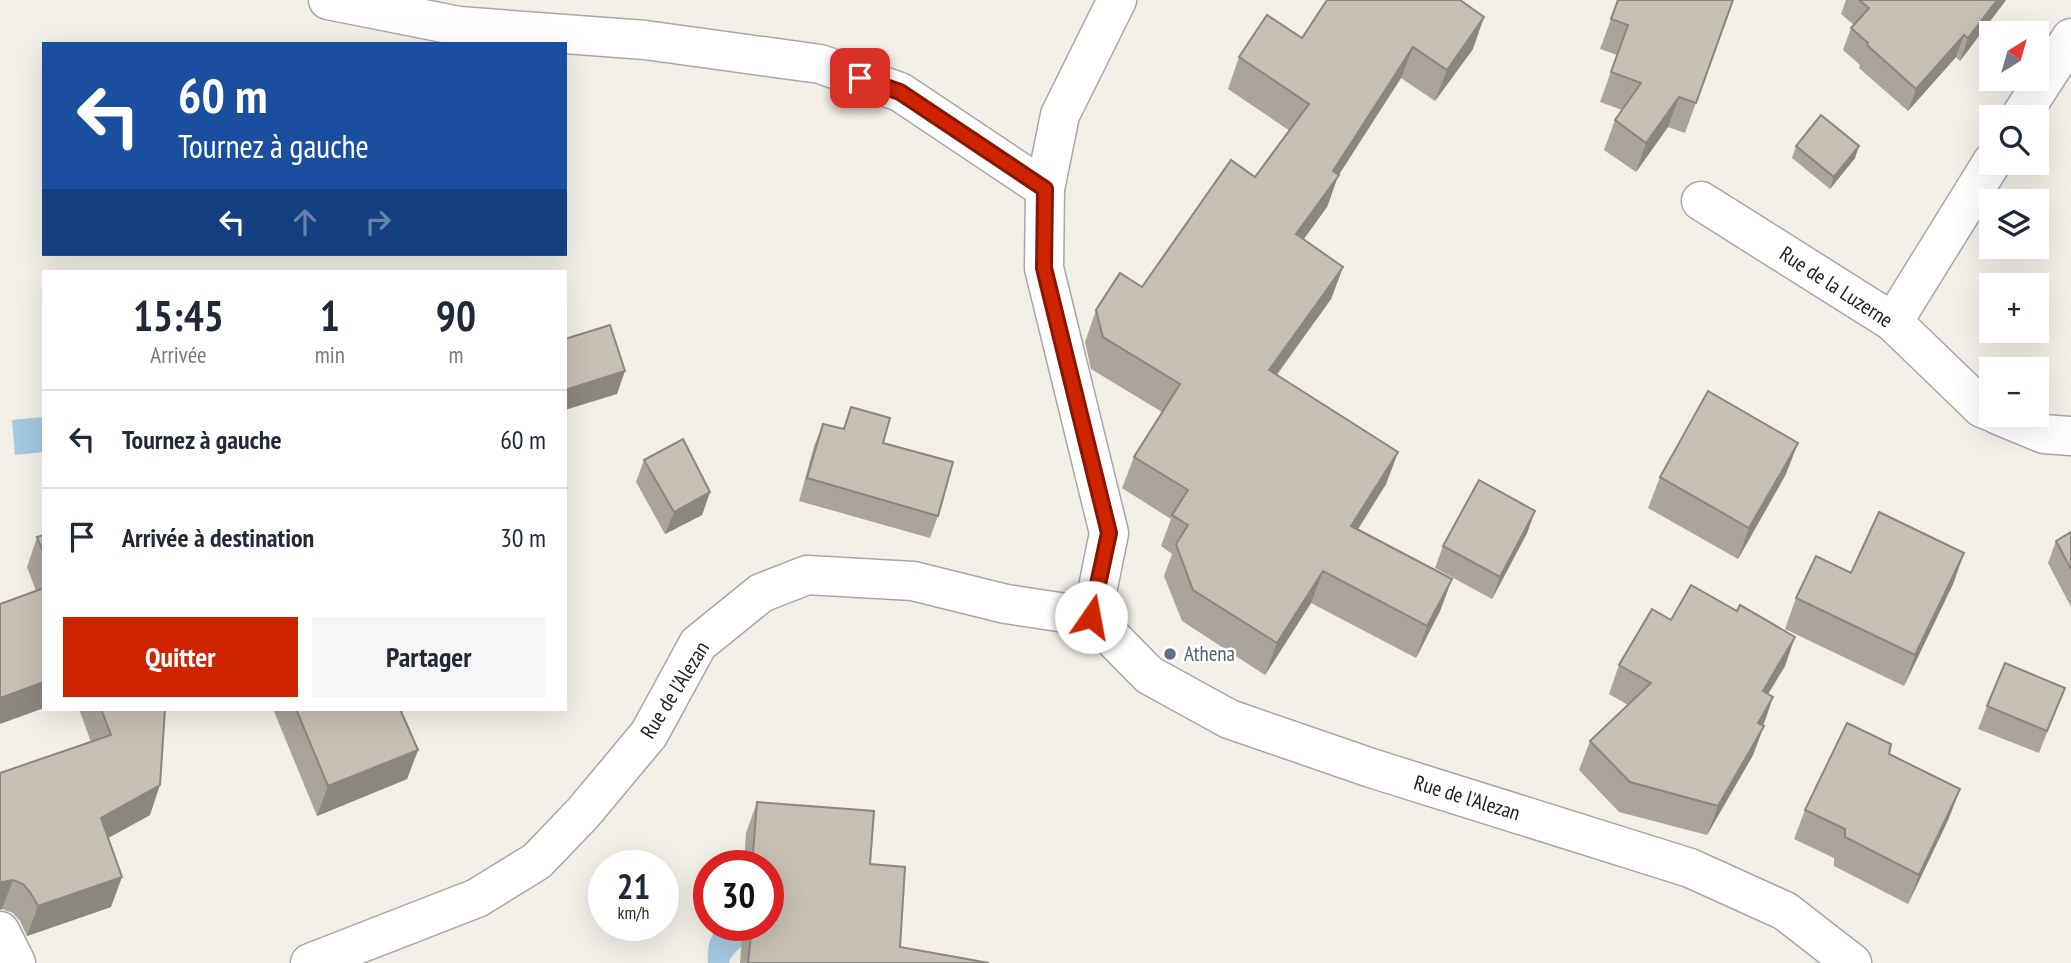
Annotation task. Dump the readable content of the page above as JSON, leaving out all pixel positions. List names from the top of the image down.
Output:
{
  "streets": {
    "street": ["Rue de la Luzerne", "Rue de l'Alezan"]
  },
  "places": ["Athena"],
  "north": "top right",
  "page": {
    "map_buttons": ["+", "−"],
    "turn": ["60 m", "Tournez à gauche"],
    "eta": [
      "15:45",
      "Arrivée",
      "1",
      "min",
      "90",
      "m"
    ],
    "list": [
      {
        "name": "Tournez à gauche",
        "value": "60 m"
      },
      {
        "name": "Arrivée à destination",
        "value": "30 m"
      }
    ],
    "buttons": ["Quitter", "Partager"],
    "speed": "21 km/h",
    "limit": "30"
  }
}
